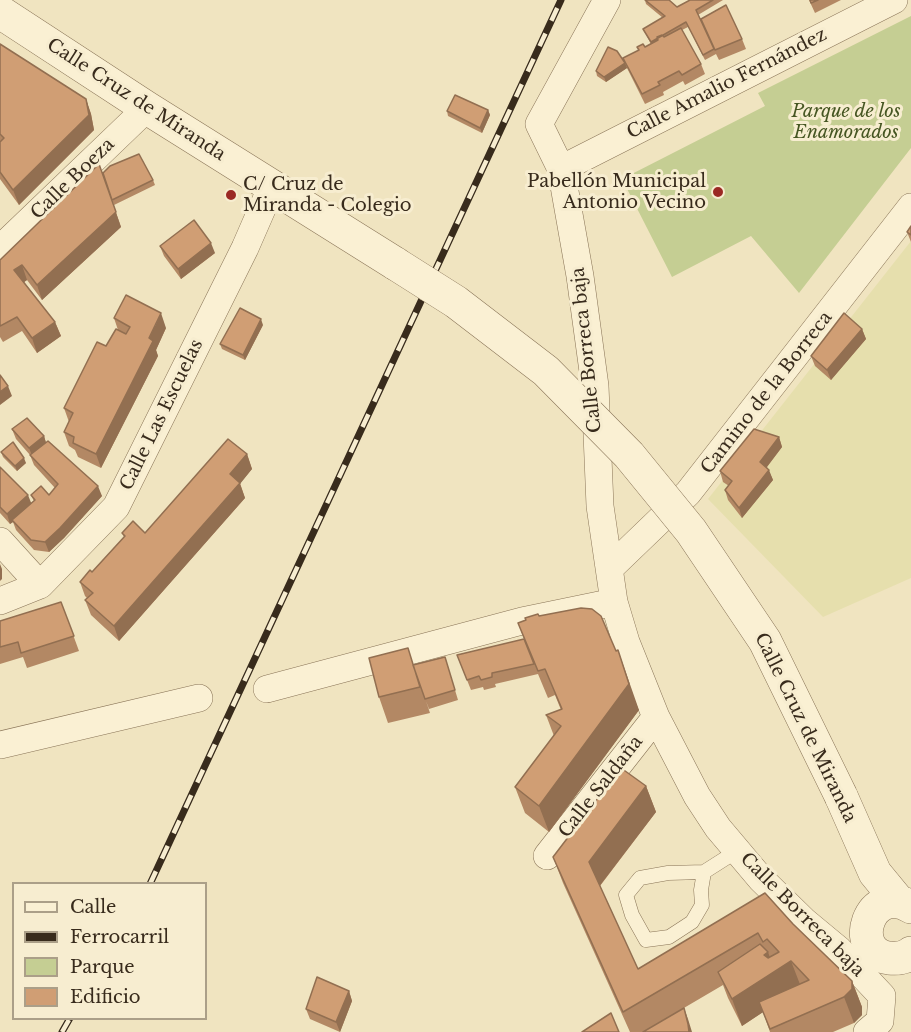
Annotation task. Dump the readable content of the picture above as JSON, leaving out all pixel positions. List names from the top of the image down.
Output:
{
  "streets": {
    "street": [
      "Calle Amalio Fernández",
      "Calle Cruz de Miranda",
      "Calle Boeza",
      "Calle Borreca baja",
      "Camino de la Borreca",
      "Calle Las Escuelas",
      "Calle Saldaña"
    ]
  },
  "crossings": [
    ["Calle Amalio Fernández", "Calle Borreca baja"],
    ["Calle Cruz de Miranda", "Calle Boeza"],
    ["Calle Cruz de Miranda", "Calle Las Escuelas"],
    ["Calle Borreca baja", "Camino de la Borreca"],
    ["Calle Borreca baja", "Calle Saldaña"]
  ],
  "parks": ["Parque de los Enamorados"],
  "places": ["Pabellón Municipal Antonio Vecino", "C/ Cruz de Miranda - Colegio"],
  "legend": [
    "Calle",
    "Ferrocarril",
    "Parque",
    "Edificio"
  ]
}
